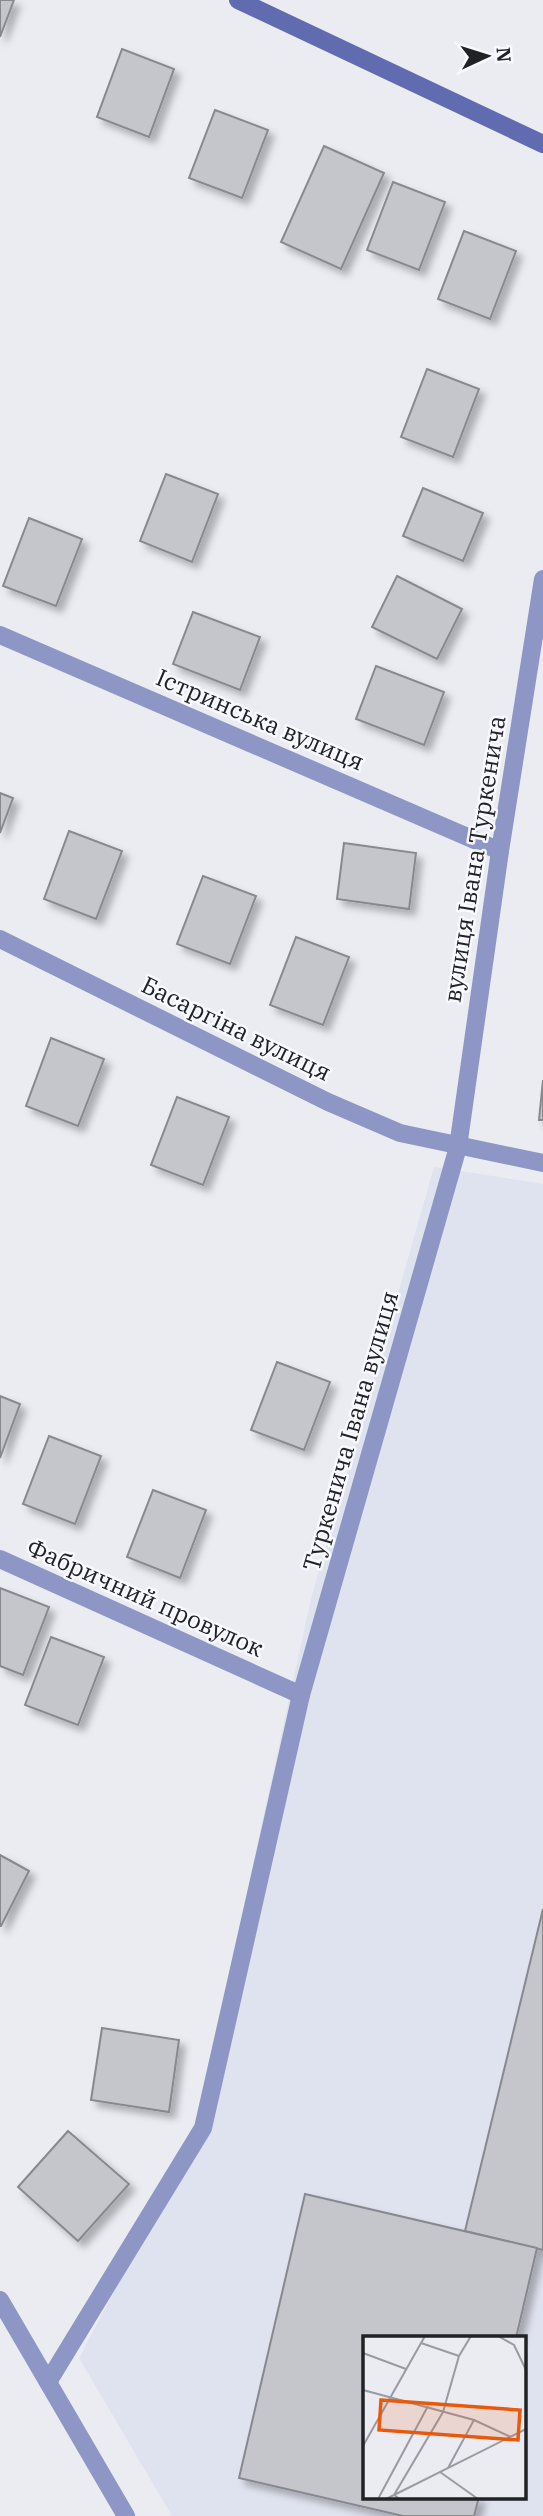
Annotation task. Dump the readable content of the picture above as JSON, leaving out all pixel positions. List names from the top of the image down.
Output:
{
  "streets": {
    "street": [
      "Істринська вулиця",
      "вулиця Івана Туркенича",
      "Басаргіна вулиця",
      "Туркенича Івана вулиця",
      "Фабричний провулок"
    ]
  },
  "crossings": [
    ["Істринська вулиця", "вулиця Івана Туркенича"],
    ["вулиця Івана Туркенича", "Басаргіна вулиця"],
    ["вулиця Івана Туркенича", "Туркенича Івана вулиця"],
    ["Басаргіна вулиця", "Туркенича Івана вулиця"],
    ["Туркенича Івана вулиця", "Фабричний провулок"]
  ],
  "north": "right"
}
